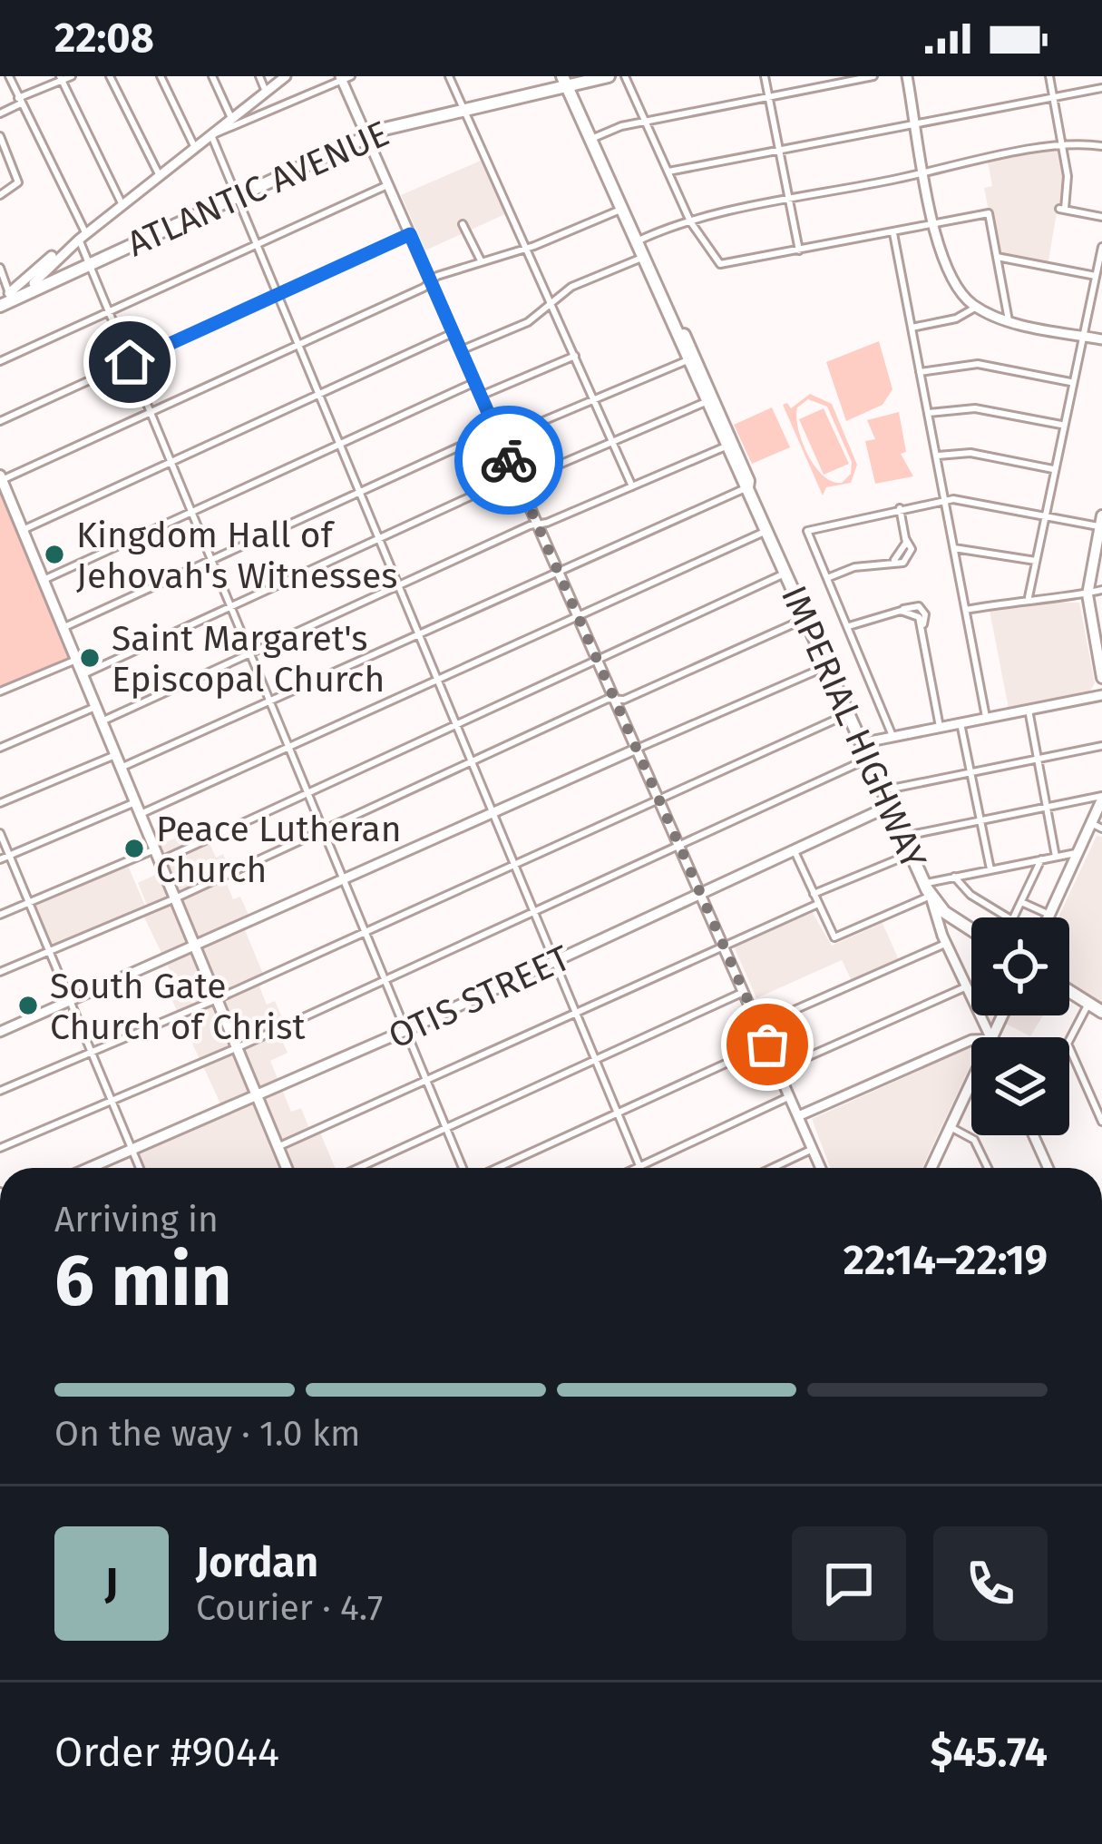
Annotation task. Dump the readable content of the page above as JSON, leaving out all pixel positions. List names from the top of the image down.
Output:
{
  "streets": {
    "main road": ["ATLANTIC AVENUE", "IMPERIAL HIGHWAY", "OTIS STREET"]
  },
  "crossings": [
    ["ATLANTIC AVENUE", "IMPERIAL HIGHWAY"],
    ["IMPERIAL HIGHWAY", "OTIS STREET"]
  ],
  "places": [
    "Kingdom Hall of Jehovah's Witnesses",
    "Saint Margaret's Episcopal Church",
    "Peace Lutheran Church",
    "South Gate Church of Christ"
  ],
  "page": {
    "status": "22:08",
    "heading": ["6 min", "Arriving in", "22:14–22:19"],
    "panel": [
      "Jordan",
      "Courier · 4.7",
      "Order #9044",
      "$45.74"
    ],
    "bar": "On the way · 1.0 km",
    "round": "J"
  }
}
